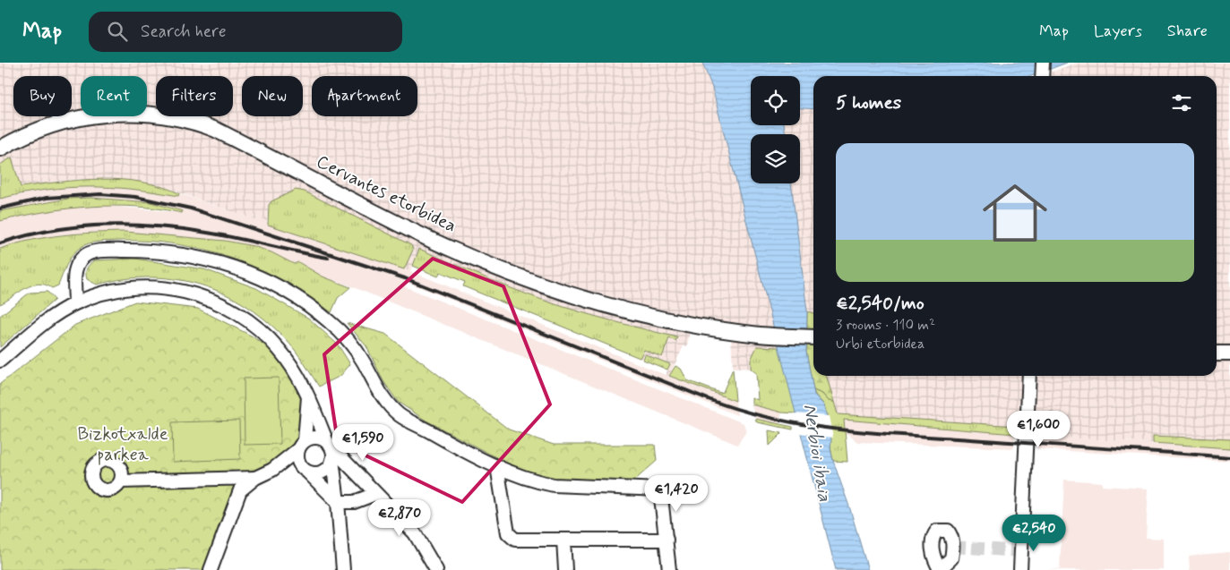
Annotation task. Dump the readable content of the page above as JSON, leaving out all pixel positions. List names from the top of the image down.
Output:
{
  "streets": {
    "street": ["Cervantes etorbidea"]
  },
  "water": ["Nerbioi ibaia"],
  "parks": ["Bizkotxalde parkea"],
  "page": {
    "header": "Map",
    "search": "Search here",
    "nav": ["Map", "Layers", "Share"],
    "chip": [
      "Buy",
      "Rent",
      "Filters",
      "New",
      "Apartment"
    ],
    "heading": "5 homes",
    "list": [
      {
        "name": "€2,540/mo",
        "note": "3 rooms · 110 m² · Urbi etorbidea"
      }
    ],
    "price": [
      "€1,600",
      "€1,590",
      "€1,420",
      "€2,870",
      "€2,540"
    ]
  }
}
